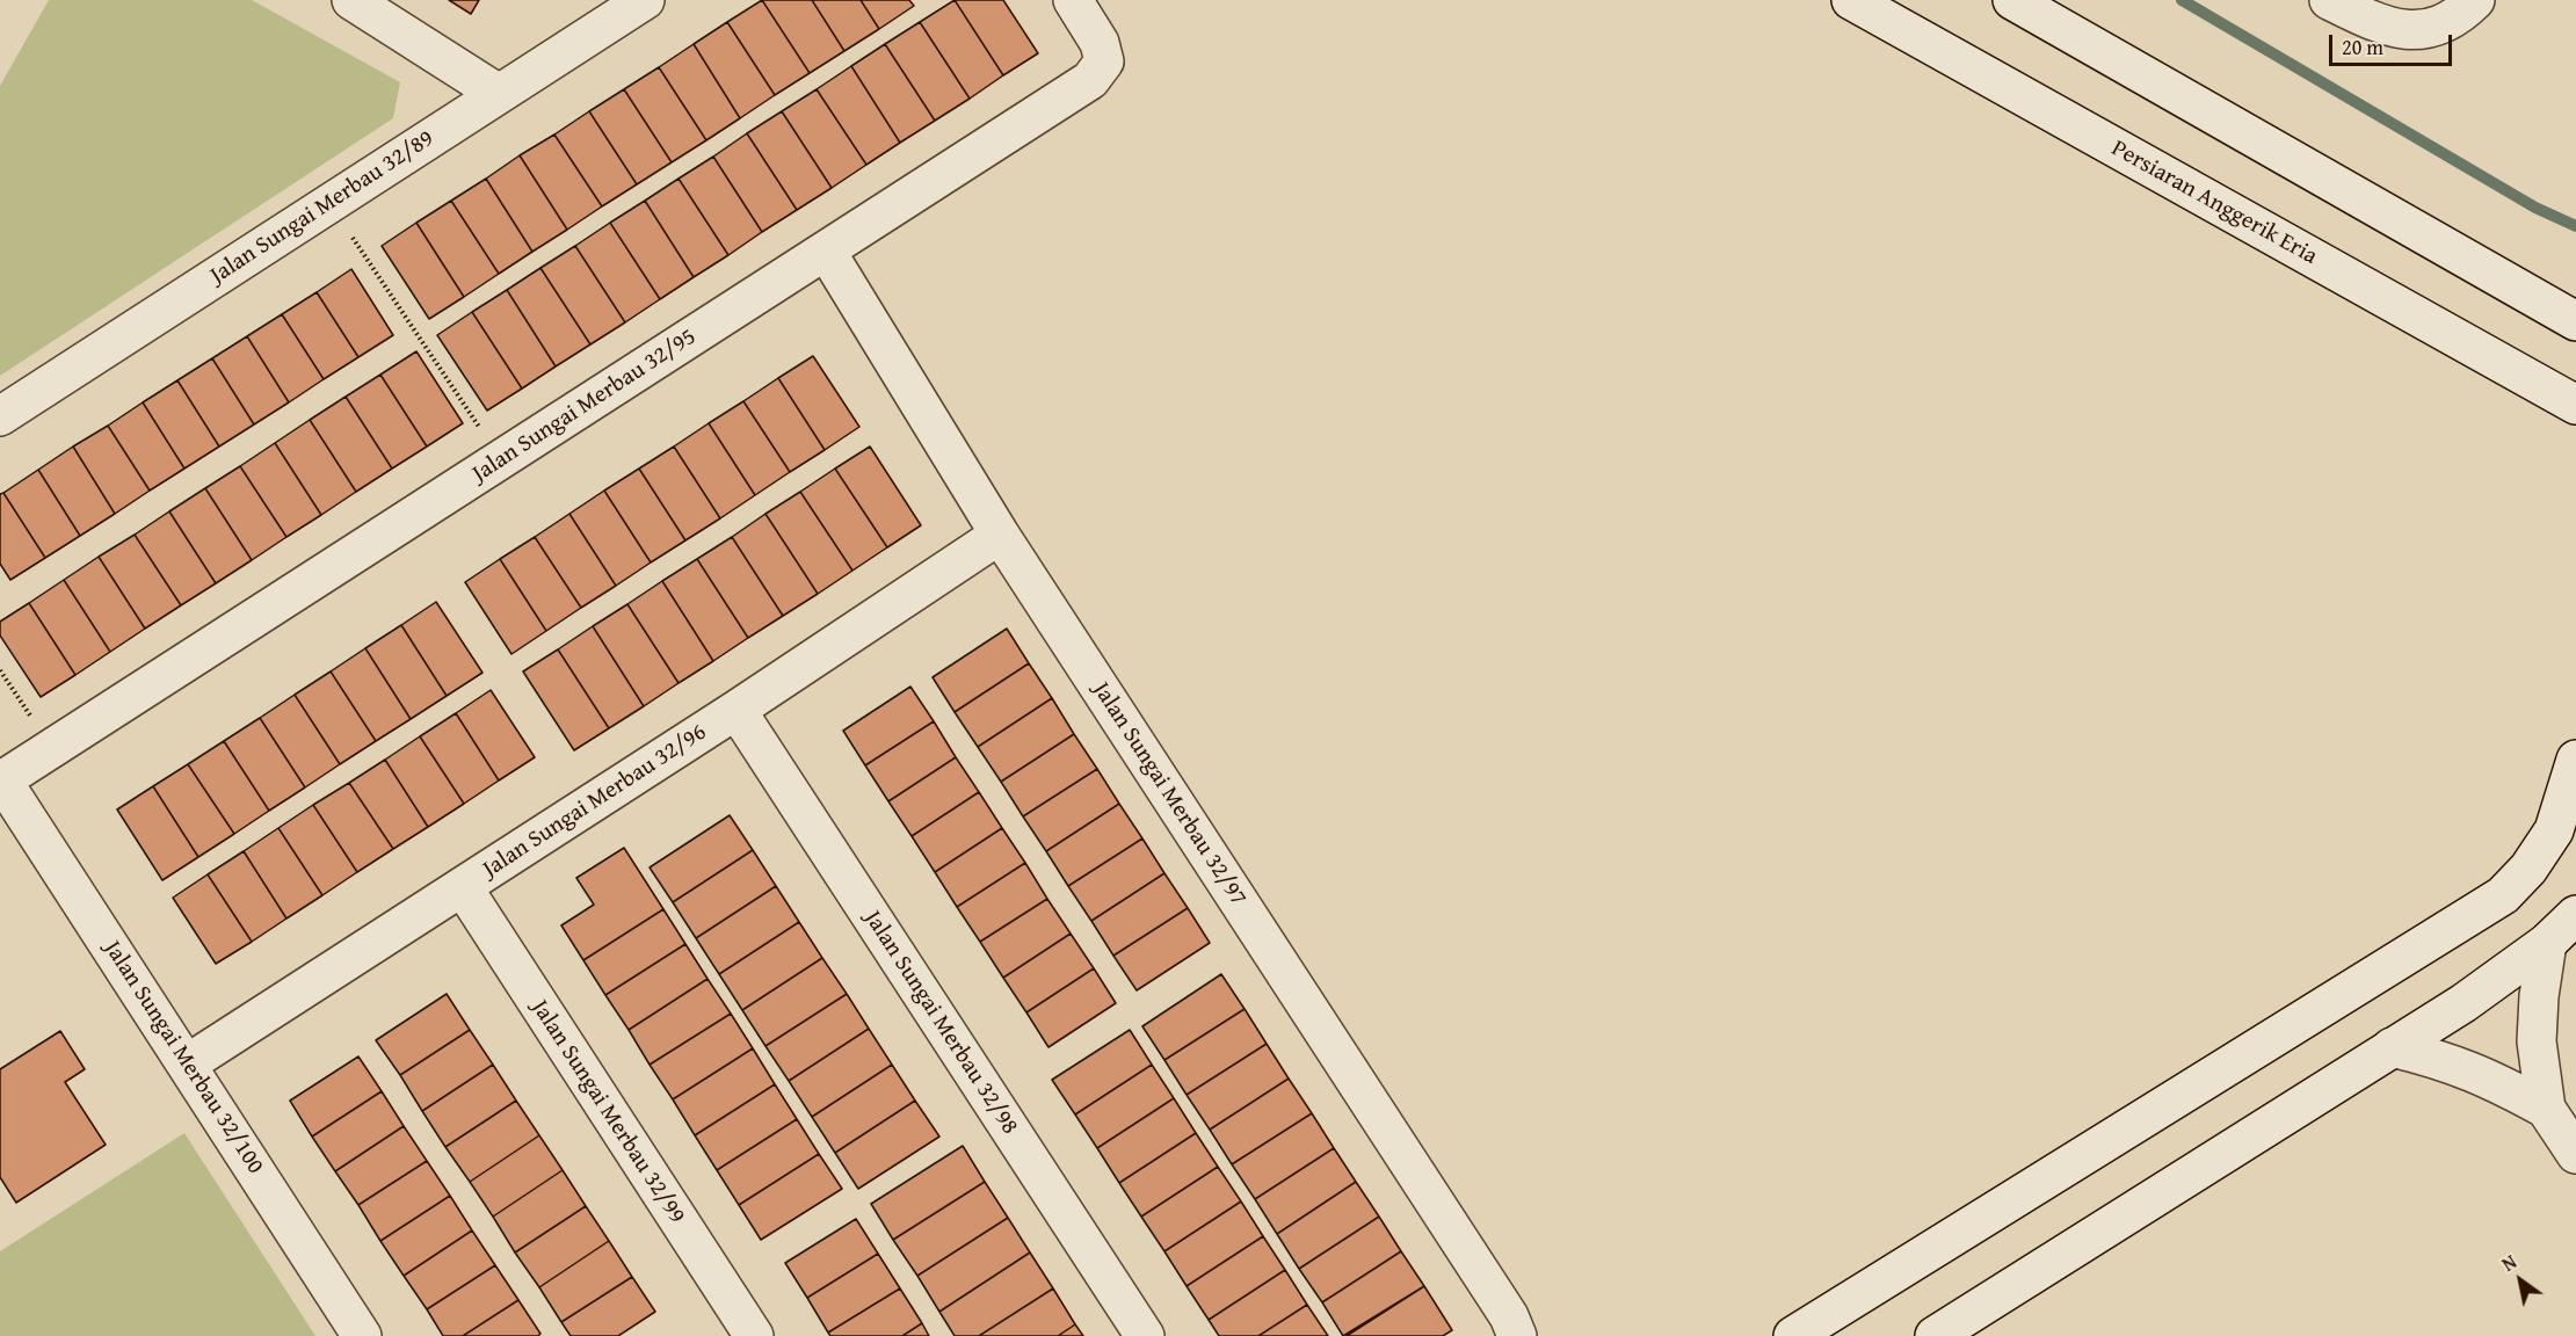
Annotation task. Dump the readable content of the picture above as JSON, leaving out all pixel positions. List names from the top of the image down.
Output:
{
  "streets": {
    "street": [
      "Persiaran Anggerik Eria",
      "Jalan Sungai Merbau 32/89",
      "Jalan Sungai Merbau 32/95",
      "Jalan Sungai Merbau 32/97",
      "Jalan Sungai Merbau 32/96",
      "Jalan Sungai Merbau 32/98",
      "Jalan Sungai Merbau 32/100",
      "Jalan Sungai Merbau 32/99"
    ]
  },
  "crossings": [
    ["Jalan Sungai Merbau 32/95", "Jalan Sungai Merbau 32/97"],
    ["Jalan Sungai Merbau 32/95", "Jalan Sungai Merbau 32/100"],
    ["Jalan Sungai Merbau 32/97", "Jalan Sungai Merbau 32/96"],
    ["Jalan Sungai Merbau 32/96", "Jalan Sungai Merbau 32/98"],
    ["Jalan Sungai Merbau 32/96", "Jalan Sungai Merbau 32/100"],
    ["Jalan Sungai Merbau 32/96", "Jalan Sungai Merbau 32/99"]
  ],
  "scale_bar": "20 m",
  "north": "top left"
}
